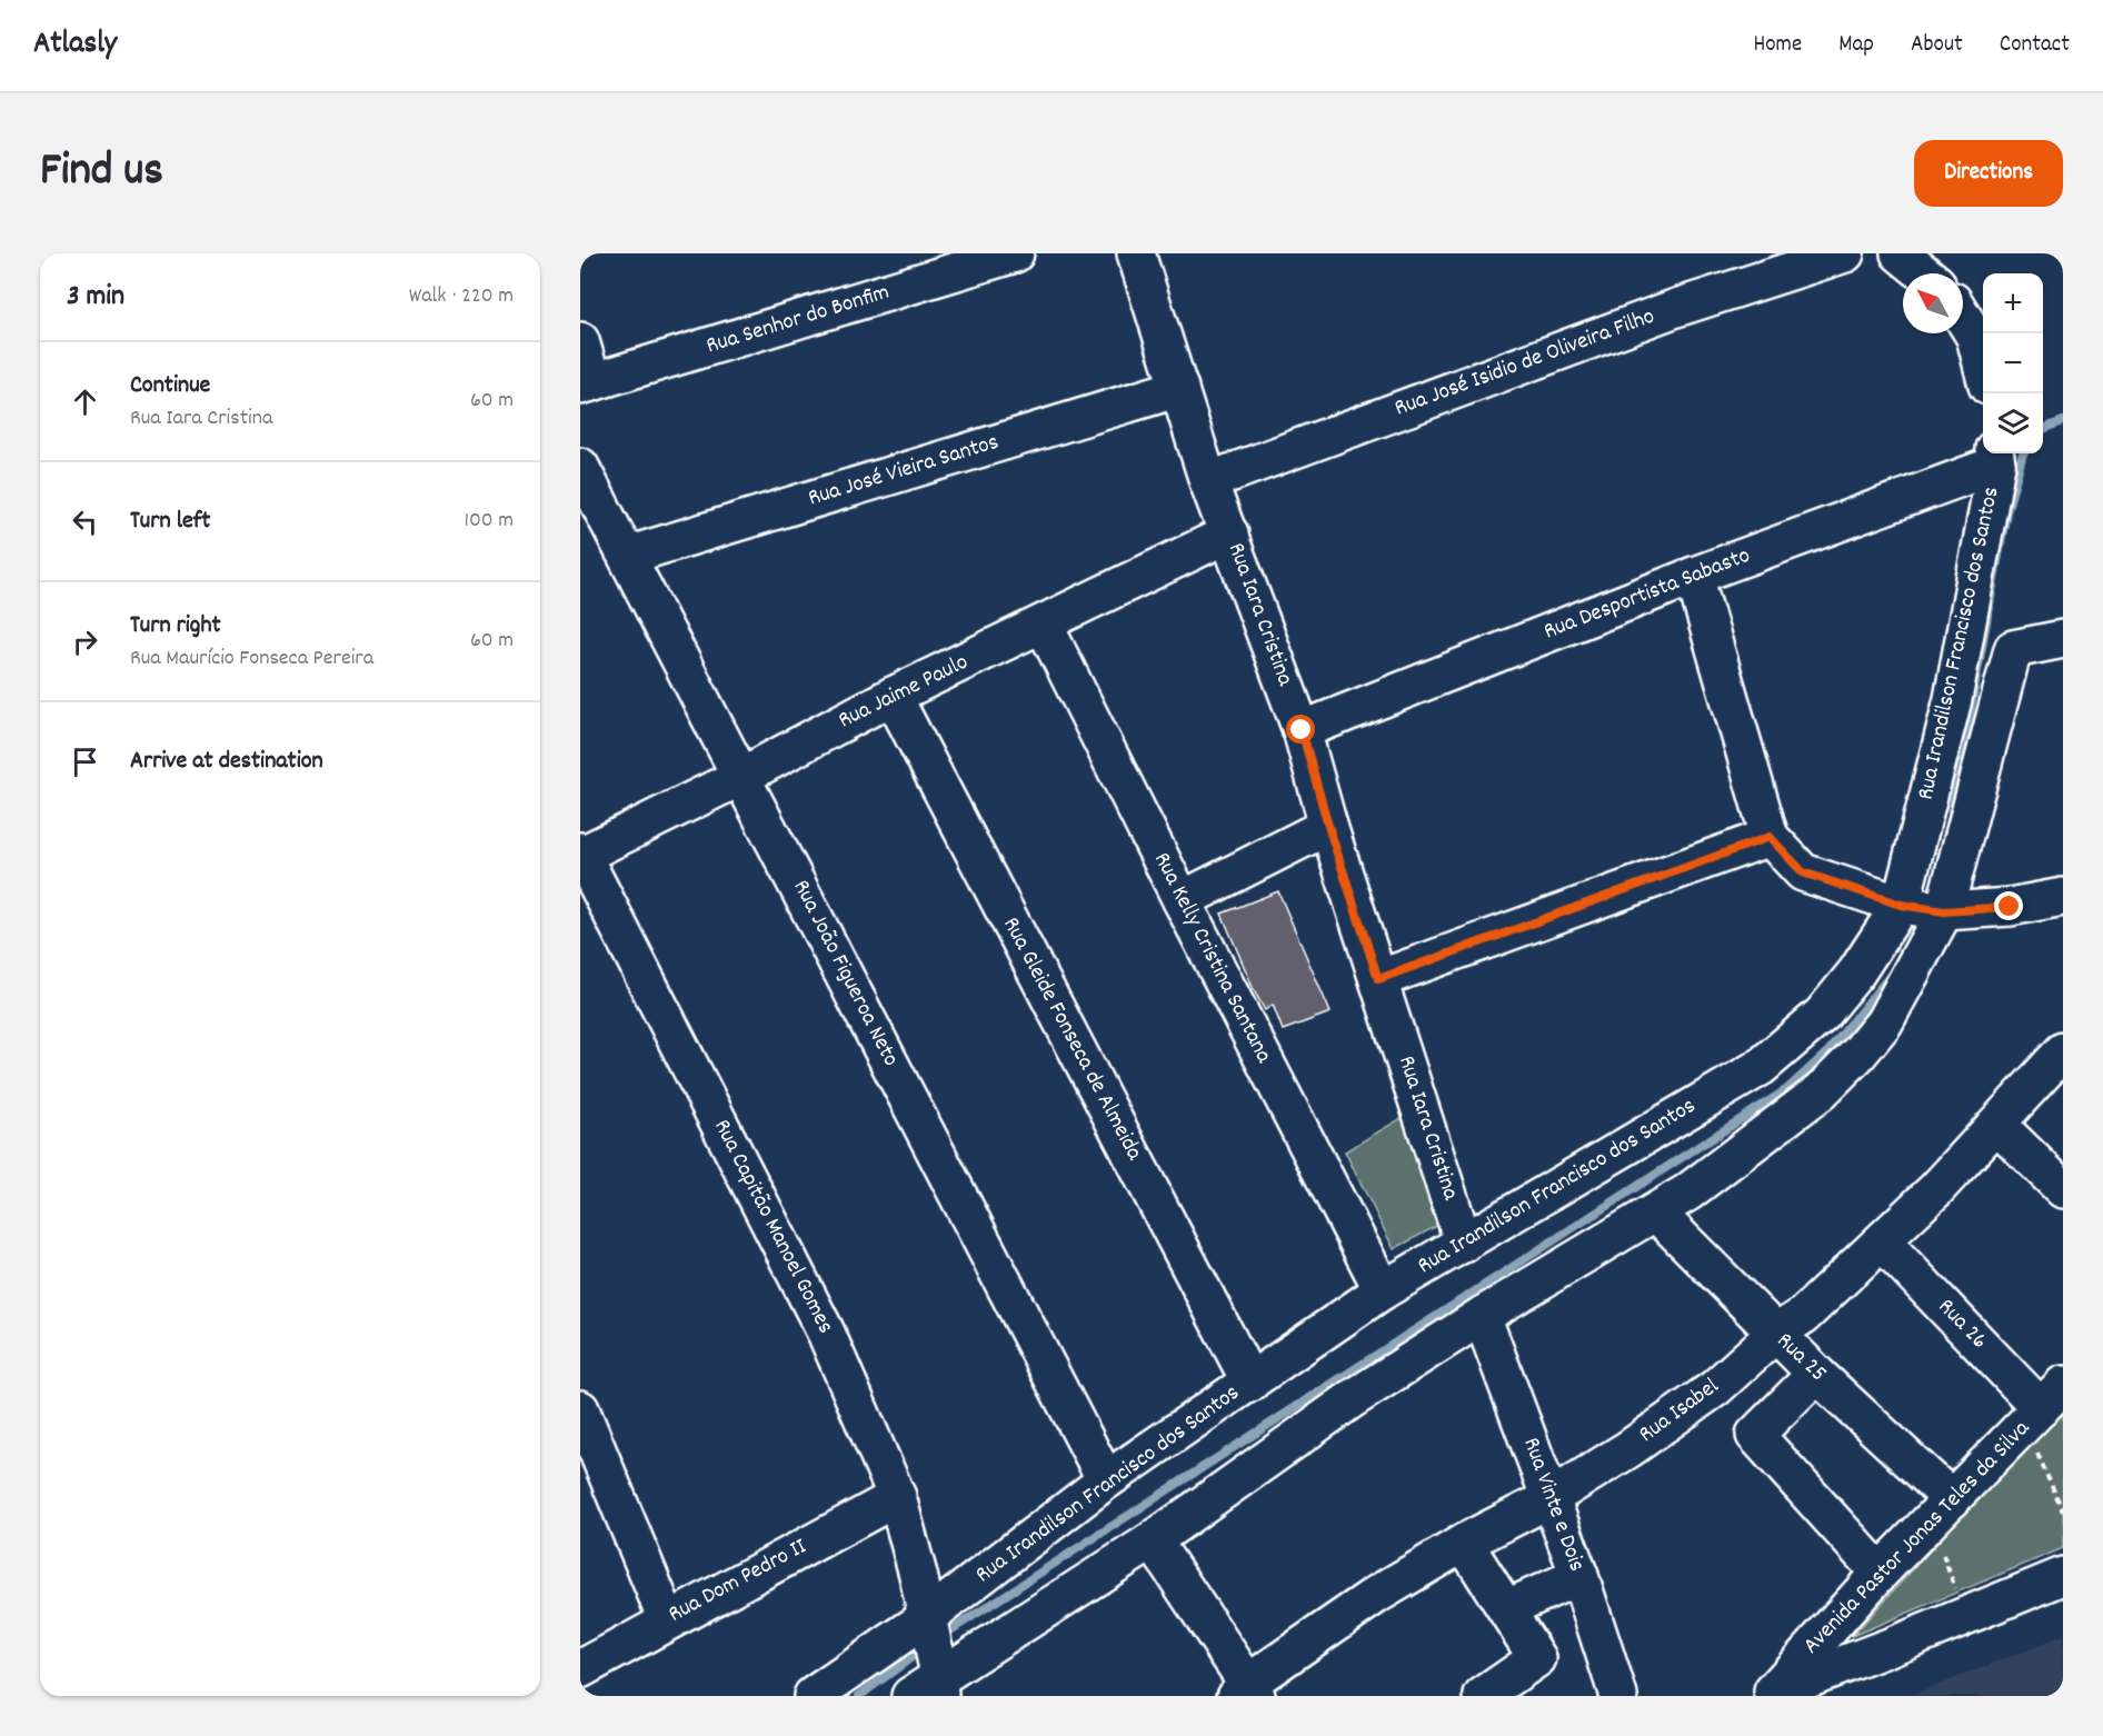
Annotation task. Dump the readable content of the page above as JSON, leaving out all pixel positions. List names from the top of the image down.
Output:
{
  "streets": {
    "street": [
      "Rua Senhor do Bonfim",
      "Rua José Isidio de Oliveira Filho",
      "Rua José Vieira Santos",
      "Rua Desportista Sabasto",
      "Rua Iara Cristina",
      "Rua Irandilson Francisco dos Santos",
      "Rua Jaime Paulo",
      "Rua Kelly Cristina Santana",
      "Rua João Figueroa Neto",
      "Rua Gleide Fonseca de Almeida",
      "Rua Capitão Manoel Gomes",
      "Rua 26",
      "Rua 25",
      "Rua Isabel",
      "Rua Vinte e Dois",
      "Avenida Pastor Jonas Teles da Silva",
      "Rua Dom Pedro II"
    ]
  },
  "crossings": [
    ["Rua José Isidio de Oliveira Filho", "Rua Iara Cristina"],
    ["Rua José Vieira Santos", "Rua Iara Cristina"],
    ["Rua José Vieira Santos", "Rua João Figueroa Neto"],
    ["Rua Desportista Sabasto", "Rua Iara Cristina"],
    ["Rua Desportista Sabasto", "Rua Irandilson Francisco dos Santos"],
    ["Rua Iara Cristina", "Rua Irandilson Francisco dos Santos"],
    ["Rua Iara Cristina", "Rua Jaime Paulo"],
    ["Rua Irandilson Francisco dos Santos", "Rua Kelly Cristina Santana"],
    ["Rua Irandilson Francisco dos Santos", "Rua João Figueroa Neto"],
    ["Rua Irandilson Francisco dos Santos", "Rua Gleide Fonseca de Almeida"],
    ["Rua Irandilson Francisco dos Santos", "Rua Capitão Manoel Gomes"],
    ["Rua Irandilson Francisco dos Santos", "Rua 25"],
    ["Rua Irandilson Francisco dos Santos", "Rua Vinte e Dois"],
    ["Rua Jaime Paulo", "Rua Kelly Cristina Santana"],
    ["Rua Jaime Paulo", "Rua João Figueroa Neto"],
    ["Rua Jaime Paulo", "Rua Gleide Fonseca de Almeida"],
    ["Rua Jaime Paulo", "Rua Capitão Manoel Gomes"],
    ["Rua Capitão Manoel Gomes", "Rua Dom Pedro II"],
    ["Rua 26", "Rua Isabel"],
    ["Rua 26", "Avenida Pastor Jonas Teles da Silva"],
    ["Rua 25", "Rua Isabel"],
    ["Rua 25", "Avenida Pastor Jonas Teles da Silva"],
    ["Rua Isabel", "Rua Vinte e Dois"]
  ],
  "north": "top left",
  "page": {
    "header": "Atlasly",
    "nav": [
      "Home",
      "Map",
      "About",
      "Contact"
    ],
    "title": "Find us",
    "buttons": "Directions",
    "heading": ["3 min", "Walk · 220 m"],
    "map_buttons": ["+", "−"],
    "list": [
      ["Continue", "Rua Iara Cristina", "60 m"],
      ["Turn left", "100 m"],
      ["Turn right", "Rua Maurício Fonseca Pereira", "60 m"],
      "Arrive at destination"
    ]
  }
}
